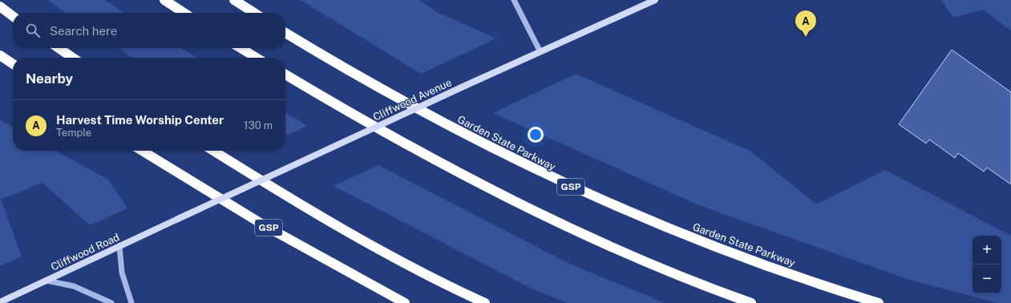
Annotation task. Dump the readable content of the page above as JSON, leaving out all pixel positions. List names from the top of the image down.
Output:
{
  "streets": {
    "highway": ["Garden State Parkway", "GSP"],
    "main road": ["Cliffwood Avenue", "Cliffwood Road"]
  },
  "crossings": [
    ["Cliffwood Avenue", "Cliffwood Road"]
  ],
  "page": {
    "pins": "A",
    "search": "Search here",
    "heading": "Nearby",
    "list": [
      {
        "mark": "A",
        "name": "Harvest Time Worship Center",
        "note": "Temple",
        "value": "130 m"
      }
    ],
    "map_buttons": ["+", "−"]
  }
}
